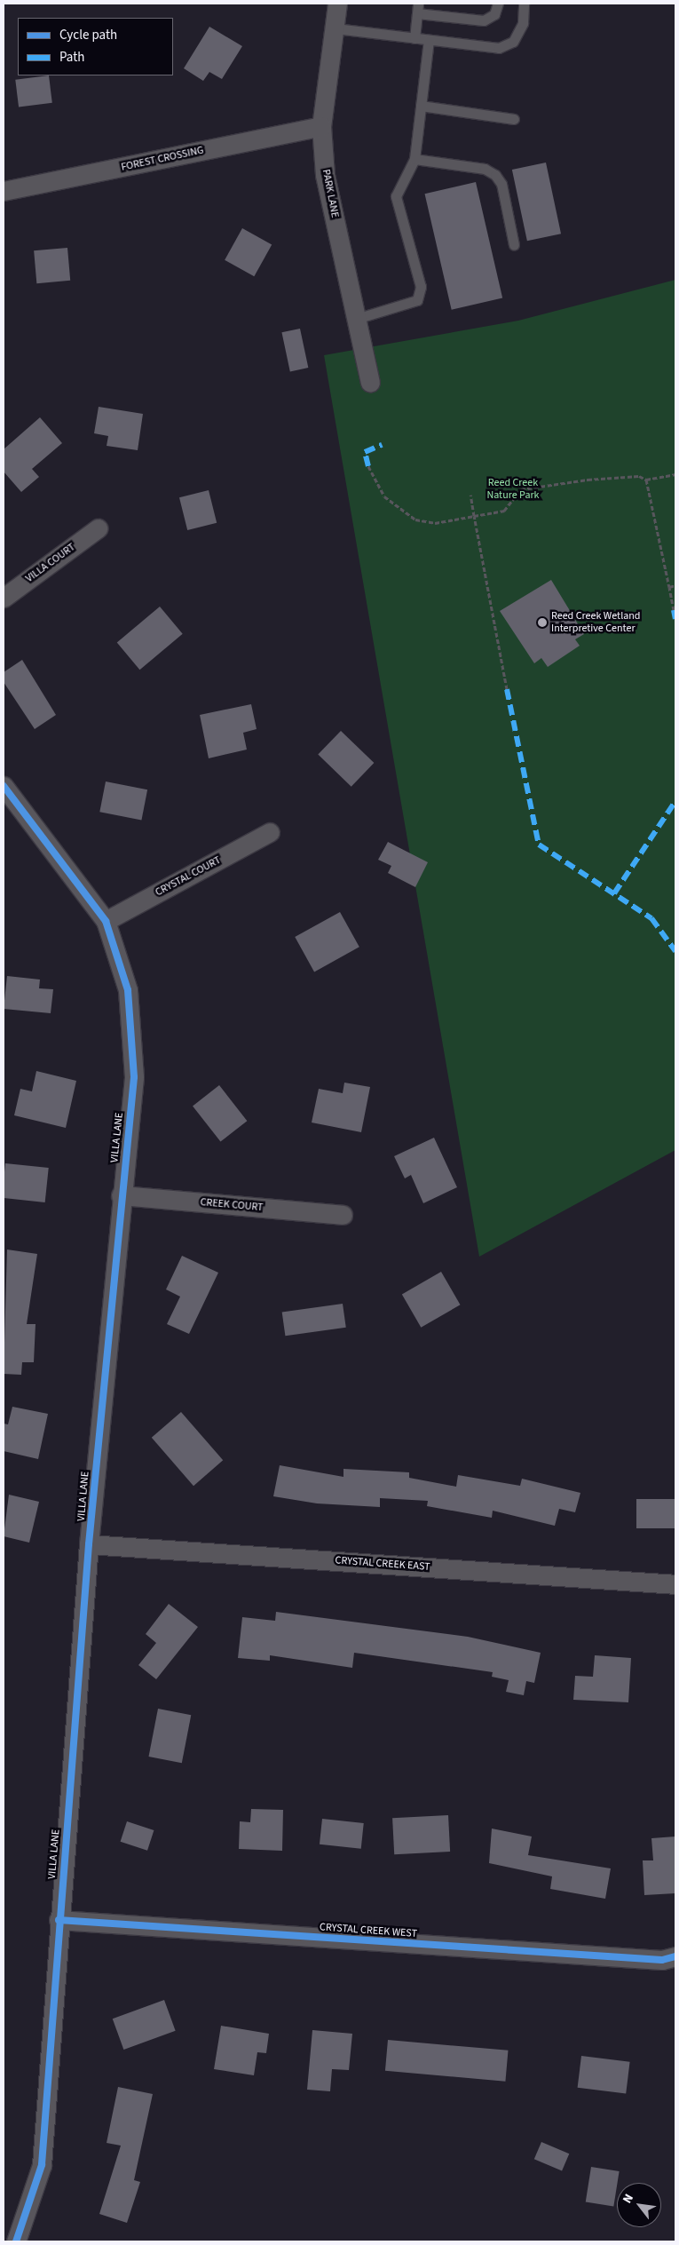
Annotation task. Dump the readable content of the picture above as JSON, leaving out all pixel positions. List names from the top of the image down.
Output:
{
  "streets": {
    "street": [
      "FOREST CROSSING",
      "PARK LANE",
      "VILLA COURT",
      "CRYSTAL COURT",
      "VILLA LANE",
      "CREEK COURT",
      "CRYSTAL CREEK EAST",
      "CRYSTAL CREEK WEST"
    ]
  },
  "crossings": [
    ["FOREST CROSSING", "PARK LANE"],
    ["CRYSTAL COURT", "VILLA LANE"],
    ["VILLA LANE", "CREEK COURT"],
    ["VILLA LANE", "CRYSTAL CREEK EAST"],
    ["VILLA LANE", "CRYSTAL CREEK WEST"]
  ],
  "parks": ["Reed Creek Nature Park"],
  "places": ["Reed Creek Wetland Interpretive Center"],
  "legend": ["Cycle path", "Path"],
  "north": "top left"
}
